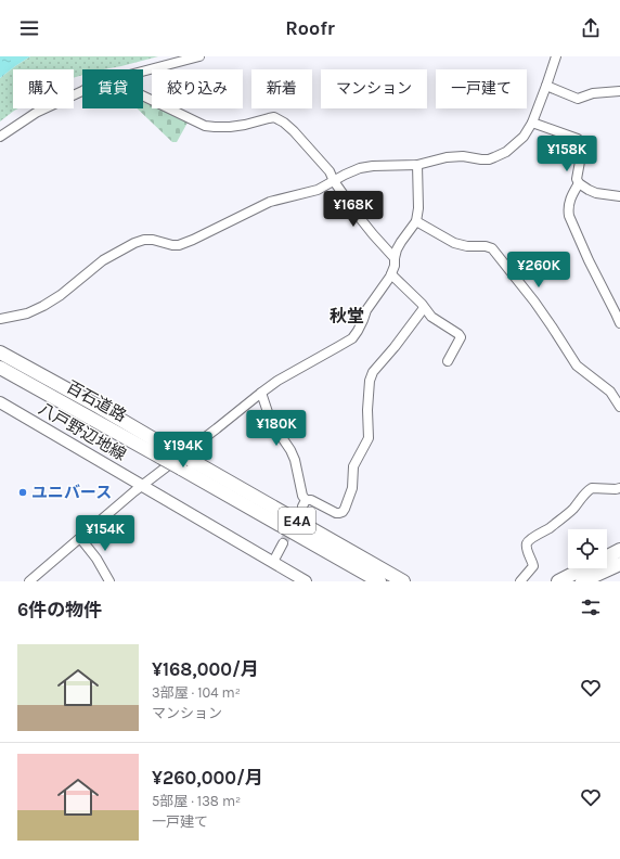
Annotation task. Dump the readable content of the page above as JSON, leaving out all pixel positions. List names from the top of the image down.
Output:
{
  "streets": {
    "highway": ["百石道路", "E4A"],
    "main road": ["八戸野辺地線"]
  },
  "crossings": [
    ["百石道路", "E4A"]
  ],
  "districts": ["秋堂"],
  "places": ["ユニバース"],
  "page": {
    "header": "Roofr",
    "chip": [
      "購入",
      "賃貸",
      "絞り込み",
      "新着",
      "マンション",
      "一戸建て"
    ],
    "price": [
      "¥158K",
      "¥168K",
      "¥260K",
      "¥180K",
      "¥194K",
      "¥154K"
    ],
    "heading": "6件の物件",
    "list": [
      {
        "name": "¥168,000/月",
        "note": "3部屋 · 104 m² · マンション"
      },
      {
        "name": "¥260,000/月",
        "note": "5部屋 · 138 m² · 一戸建て"
      }
    ]
  }
}
